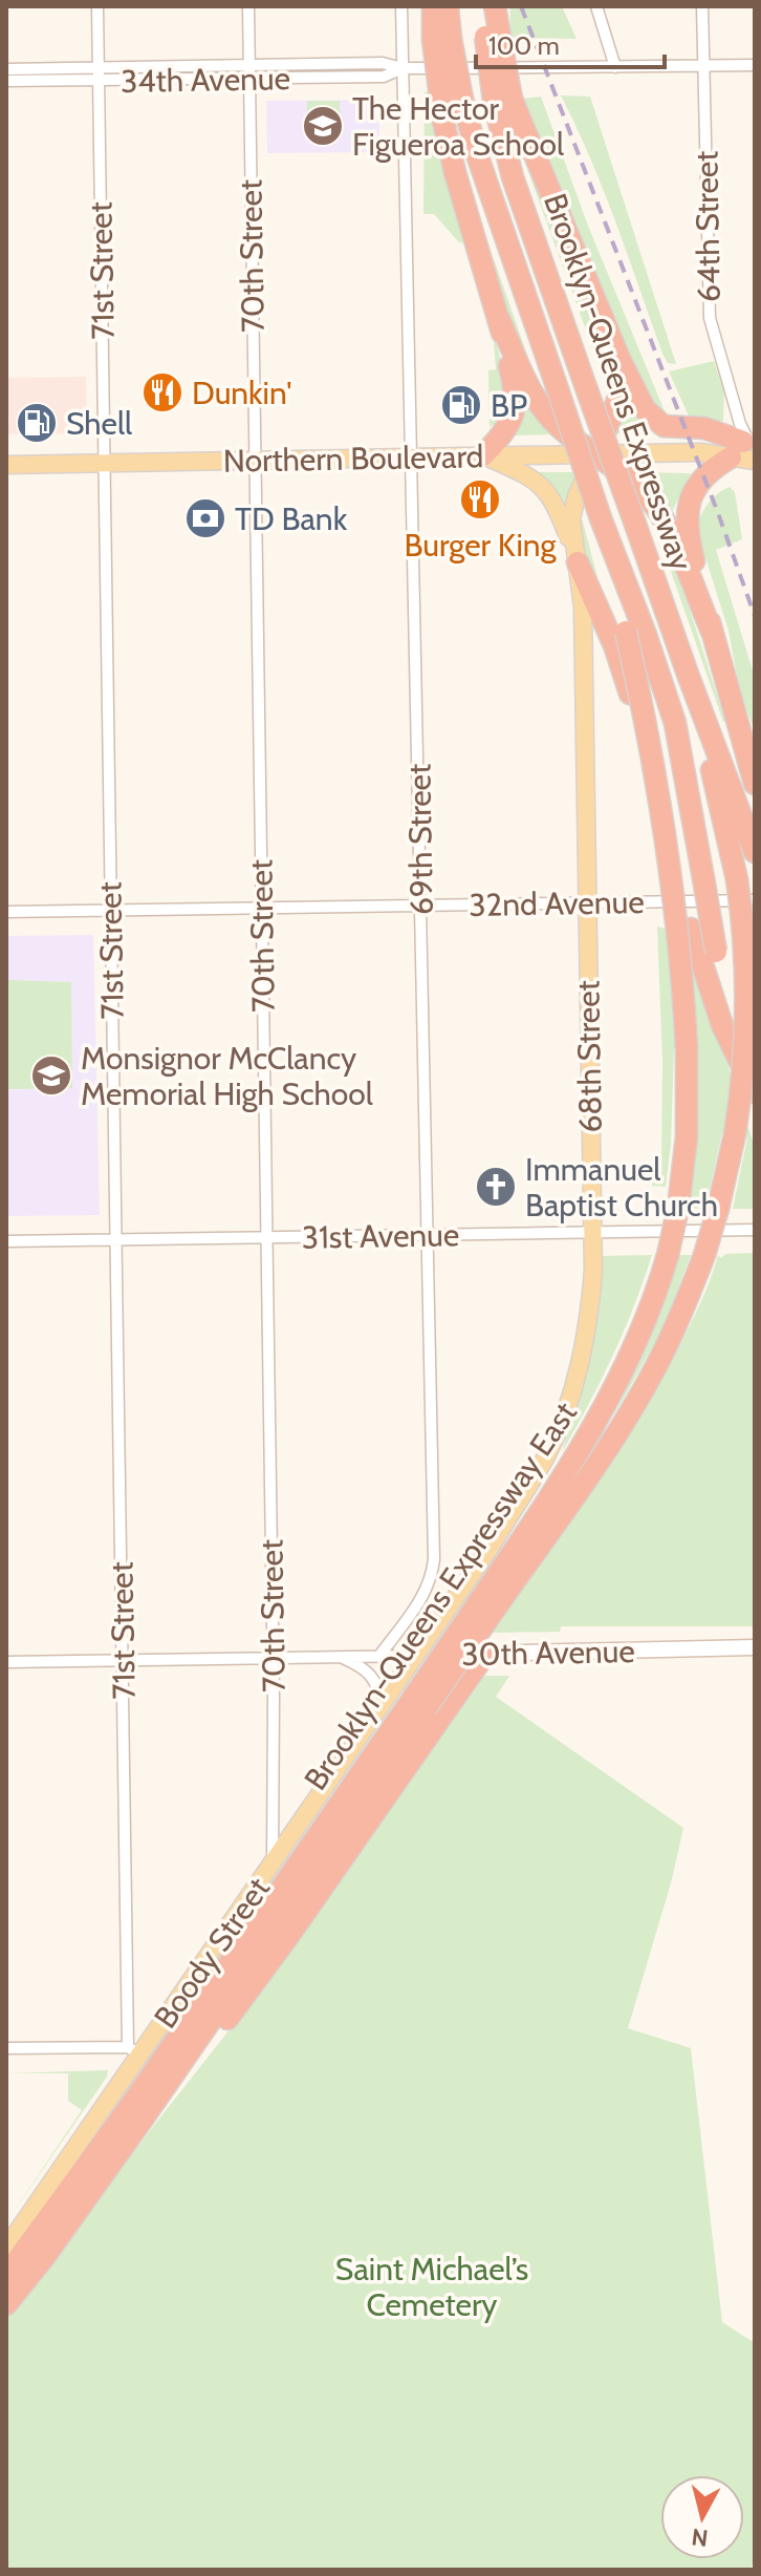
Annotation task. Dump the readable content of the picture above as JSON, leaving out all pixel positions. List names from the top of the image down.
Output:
{
  "streets": {
    "highway": ["Brooklyn-Queens Expressway", "Brooklyn-Queens Expressway East"],
    "main road": ["Northern Boulevard", "68th Street", "Boody Street"],
    "street": [
      "34th Avenue",
      "64th Street",
      "70th Street",
      "71st Street",
      "69th Street",
      "32nd Avenue",
      "31st Avenue",
      "30th Avenue"
    ]
  },
  "crossings": [
    ["34th Avenue", "64th Street"],
    ["34th Avenue", "70th Street"],
    ["34th Avenue", "71st Street"],
    ["34th Avenue", "69th Street"],
    ["64th Street", "Northern Boulevard"],
    ["70th Street", "Northern Boulevard"],
    ["70th Street", "32nd Avenue"],
    ["70th Street", "31st Avenue"],
    ["70th Street", "30th Avenue"],
    ["70th Street", "Boody Street"],
    ["71st Street", "Northern Boulevard"],
    ["71st Street", "32nd Avenue"],
    ["71st Street", "31st Avenue"],
    ["71st Street", "30th Avenue"],
    ["71st Street", "Boody Street"],
    ["Brooklyn-Queens Expressway", "Brooklyn-Queens Expressway East"],
    ["Northern Boulevard", "69th Street"],
    ["69th Street", "32nd Avenue"],
    ["69th Street", "31st Avenue"],
    ["69th Street", "30th Avenue"],
    ["32nd Avenue", "68th Street"],
    ["68th Street", "31st Avenue"],
    ["68th Street", "30th Avenue"],
    ["68th Street", "Boody Street"],
    ["30th Avenue", "Boody Street"]
  ],
  "parks": ["Saint Michael’s Cemetery"],
  "places": {
    "school or university": ["The Hector Figueroa School", "Monsignor McClancy Memorial High School"],
    "restaurant": ["Dunkin'", "Burger King"],
    "fuel station": ["BP", "Shell"],
    "bank": ["TD Bank"],
    "church": ["Immanuel Baptist Church"]
  },
  "scale_bar": "100 m",
  "north": "bottom"
}
